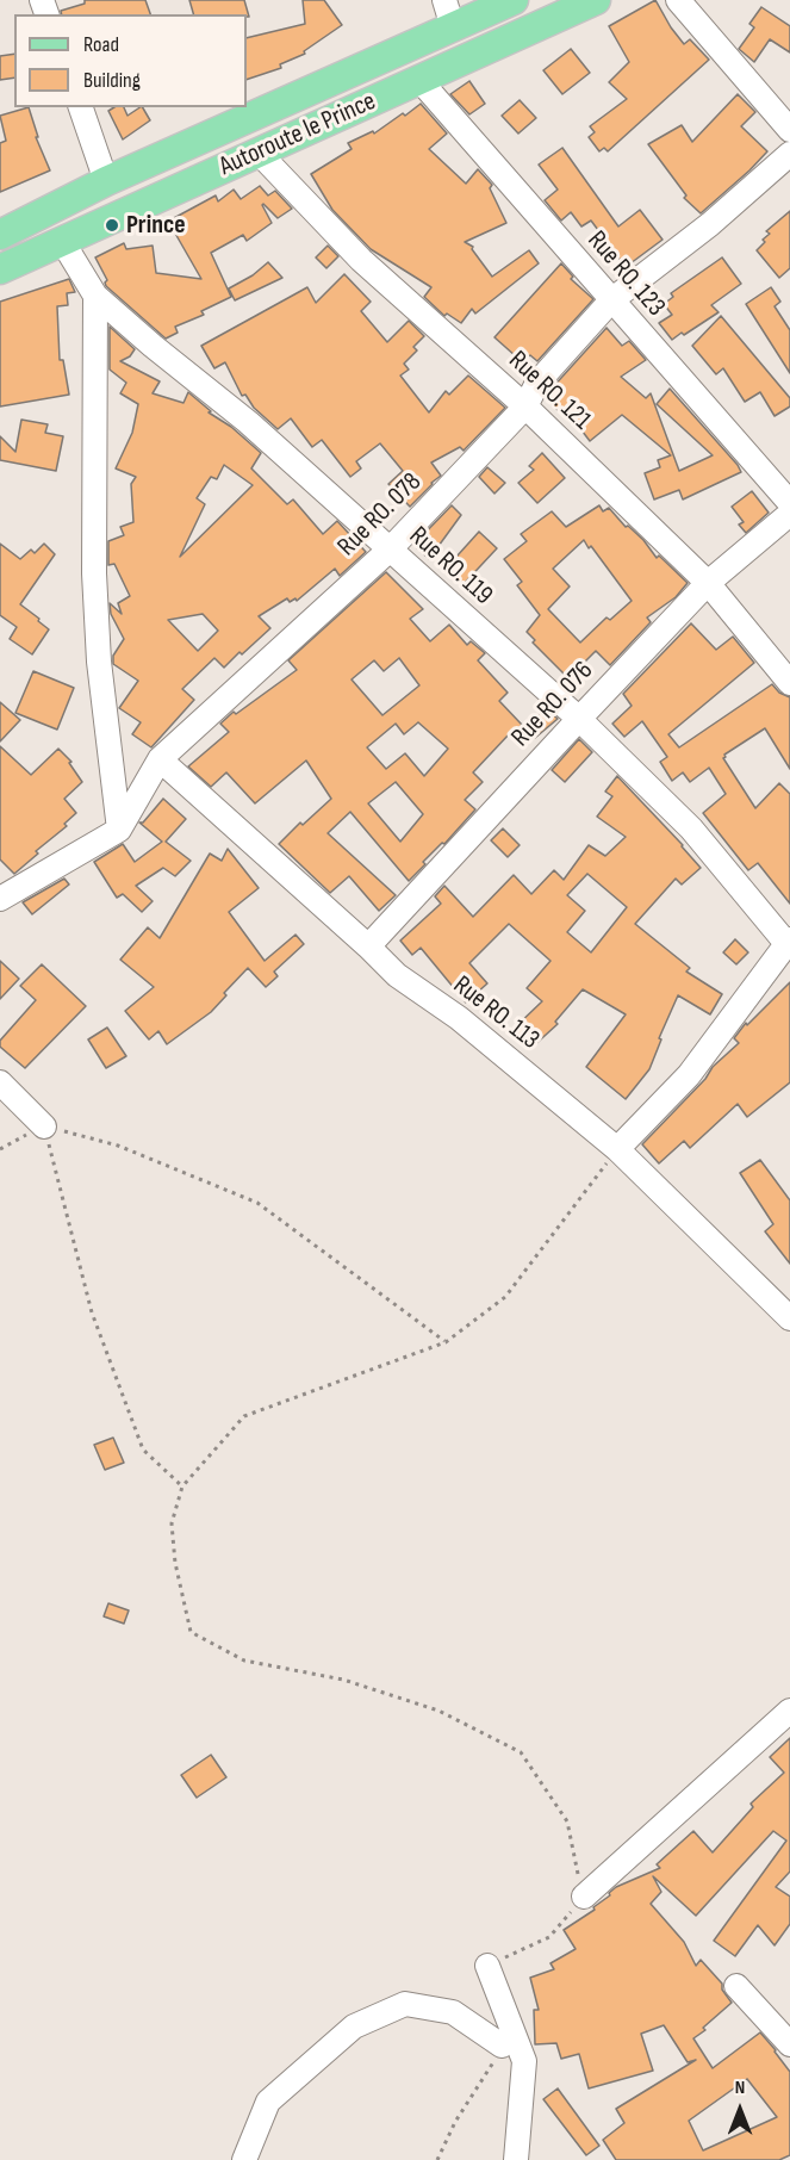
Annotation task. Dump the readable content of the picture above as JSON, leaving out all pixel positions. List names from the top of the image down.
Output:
{
  "streets": {
    "main road": ["Autoroute le Prince"],
    "street": [
      "Rue RO. 123",
      "Rue RO. 121",
      "Rue RO. 078",
      "Rue RO. 119",
      "Rue RO. 076",
      "Rue RO. 113"
    ]
  },
  "crossings": [
    ["Autoroute le Prince", "Rue RO. 123"],
    ["Autoroute le Prince", "Rue RO. 121"],
    ["Autoroute le Prince", "Rue RO. 119"],
    ["Rue RO. 123", "Rue RO. 078"],
    ["Rue RO. 121", "Rue RO. 078"],
    ["Rue RO. 121", "Rue RO. 076"],
    ["Rue RO. 078", "Rue RO. 119"],
    ["Rue RO. 078", "Rue RO. 113"],
    ["Rue RO. 119", "Rue RO. 076"],
    ["Rue RO. 076", "Rue RO. 113"]
  ],
  "places": ["Prince"],
  "legend": ["Road", "Building"],
  "north": "top"
}
